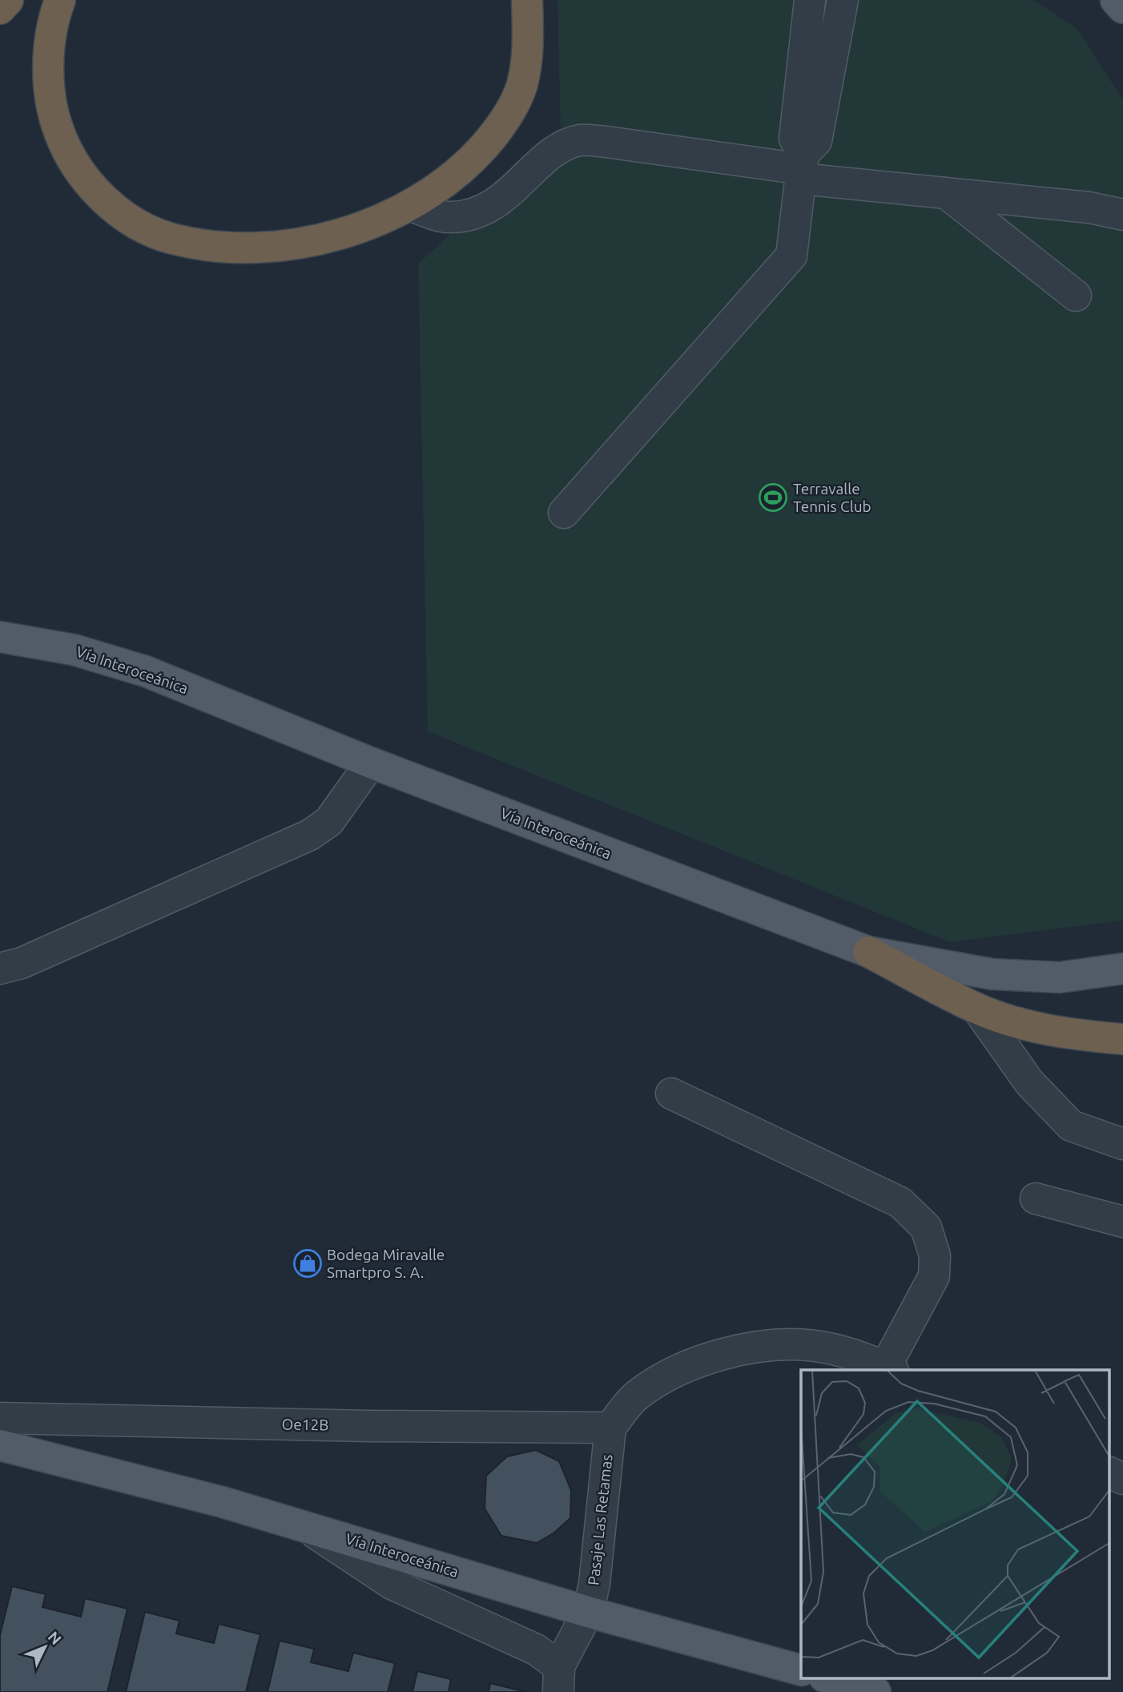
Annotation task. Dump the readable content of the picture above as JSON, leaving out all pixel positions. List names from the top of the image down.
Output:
{
  "streets": {
    "main road": ["Vía Interoceánica"],
    "street": ["Oe12B", "Pasaje Las Retamas"]
  },
  "crossings": [
    ["Vía Interoceánica", "Pasaje Las Retamas"],
    ["Oe12B", "Pasaje Las Retamas"]
  ],
  "places": {
    "sports": ["Terravalle Tennis Club"],
    "shop": ["Bodega Miravalle Smartpro S. A."]
  },
  "north": "top right"
}
